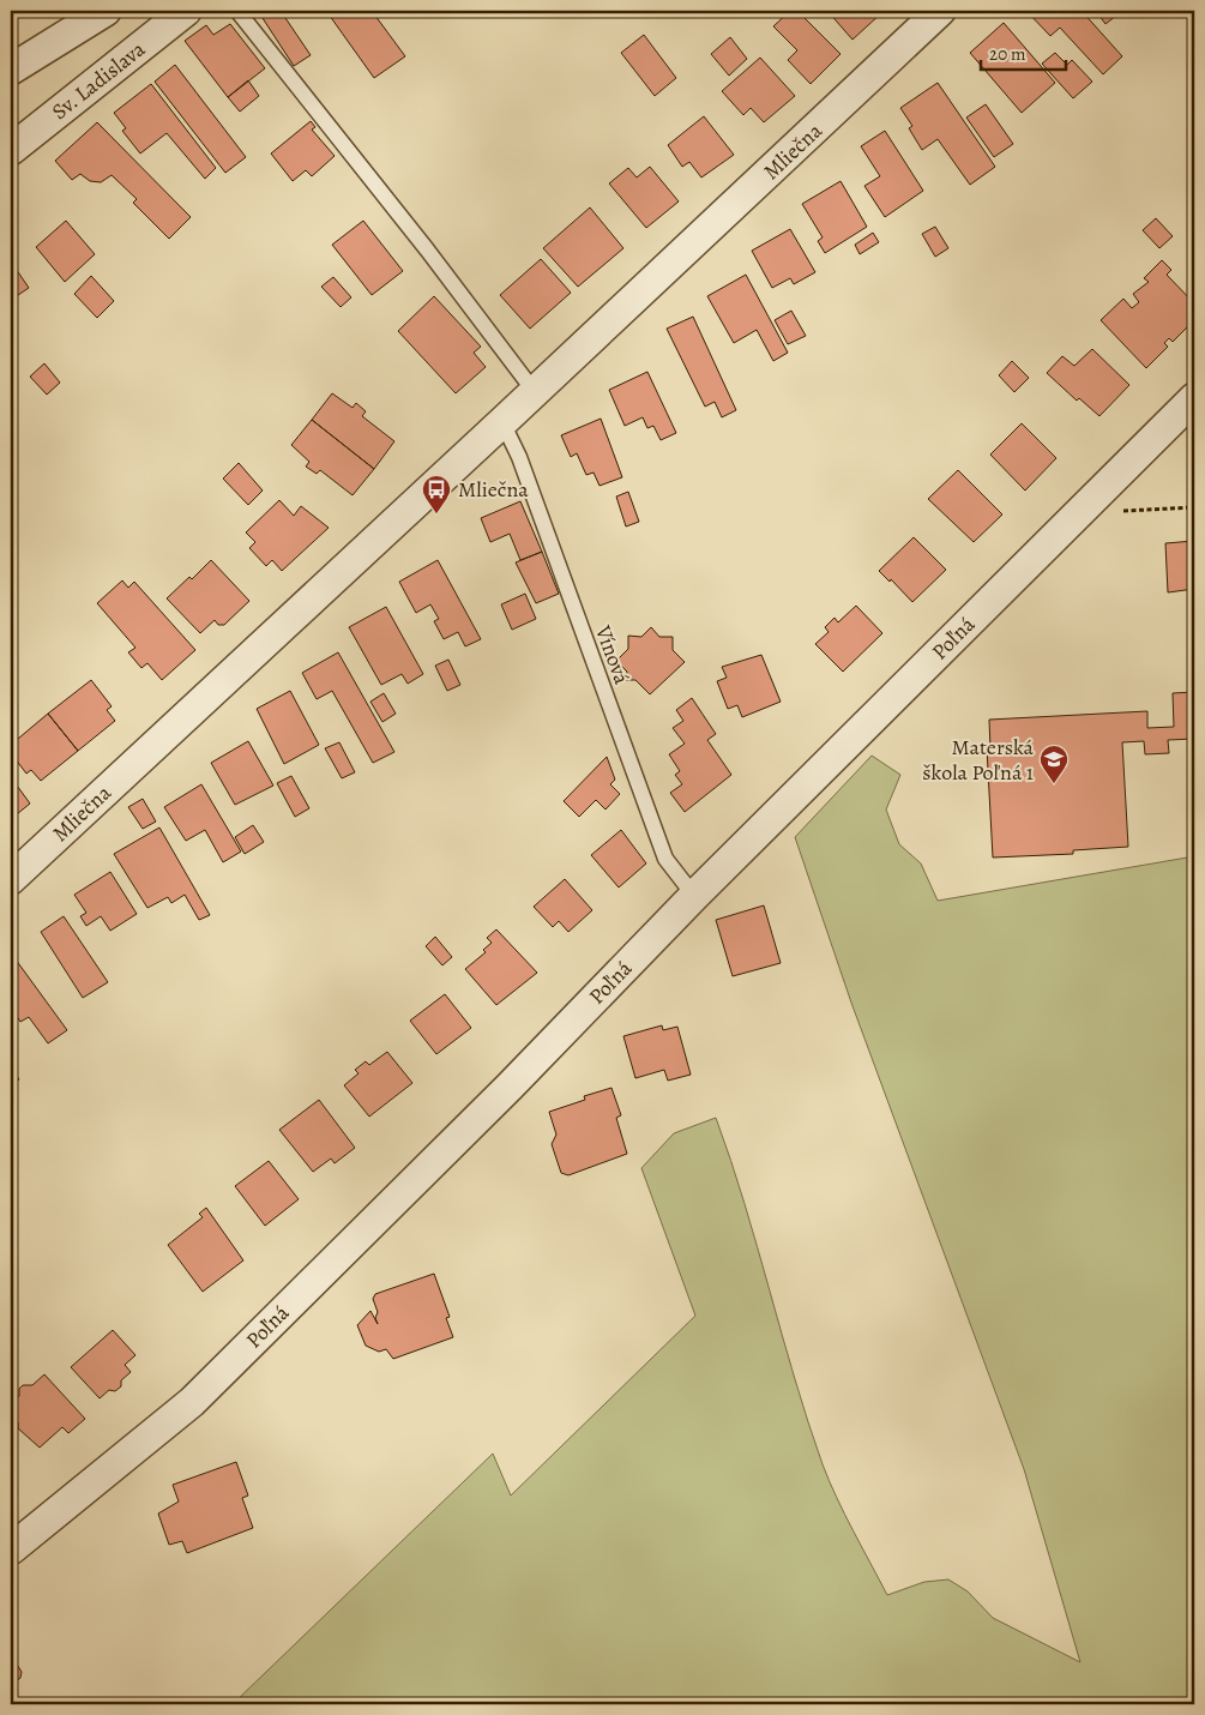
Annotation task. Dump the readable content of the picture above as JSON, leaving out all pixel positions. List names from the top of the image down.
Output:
{
  "streets": {
    "street": ["Sv. Ladislava", "Mliečna", "Poľná"],
    "lane": ["Vínová"]
  },
  "crossings": [
    ["Mliečna", "Vínová"],
    ["Poľná", "Vínová"]
  ],
  "places": {
    "bus stop": ["Mliečna"],
    "school or university": ["Materská škola Poľná 1"]
  },
  "scale_bar": "20 m"
}
